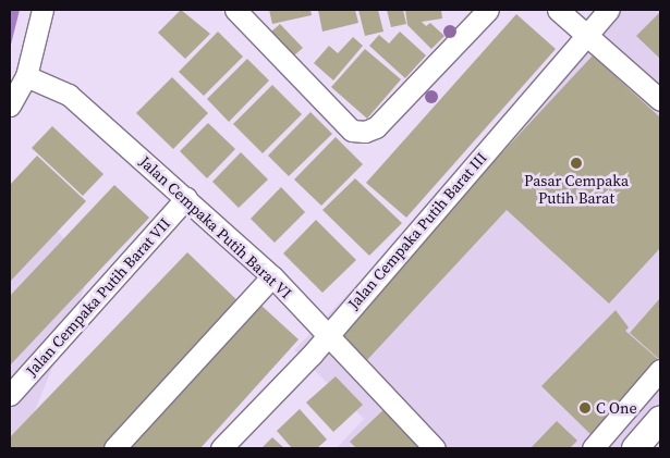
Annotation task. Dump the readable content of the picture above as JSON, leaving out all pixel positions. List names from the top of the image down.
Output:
{
  "streets": {
    "street": ["Jalan Cempaka Putih Barat VI", "Jalan Cempaka Putih Barat III", "Jalan Cempaka Putih Barat VII"]
  },
  "crossings": [
    ["Jalan Cempaka Putih Barat VI", "Jalan Cempaka Putih Barat III"],
    ["Jalan Cempaka Putih Barat VI", "Jalan Cempaka Putih Barat VII"]
  ],
  "places": ["Pasar Cempaka Putih Barat", "C One"]
}
